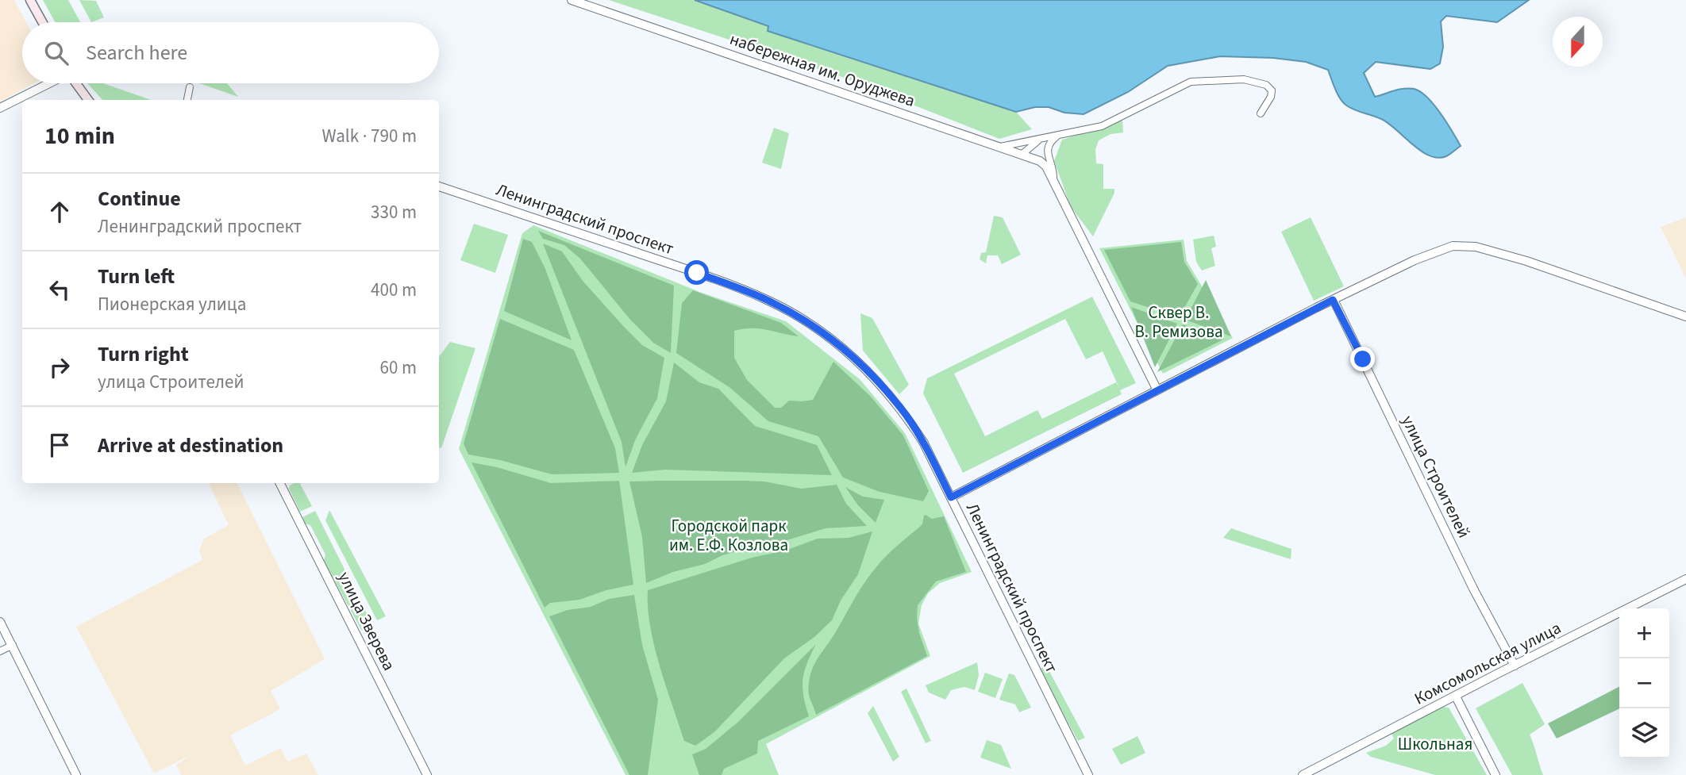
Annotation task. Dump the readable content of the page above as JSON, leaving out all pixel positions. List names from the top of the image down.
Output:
{
  "streets": {
    "street": [
      "набережная им. Оруджева",
      "Ленинградский проспект",
      "улица Строителей",
      "улица Зверева",
      "Комсомольская улица"
    ]
  },
  "crossings": [
    ["улица Строителей", "Комсомольская улица"]
  ],
  "parks": ["Сквер В. В. Ремизова", "Городской парк им. Е.Ф. Козлова", "Школьная"],
  "north": "bottom",
  "page": {
    "search": "Search here",
    "heading": ["10 min", "Walk · 790 m"],
    "list": [
      ["Continue", "Ленинградский проспект", "330 m"],
      ["Turn left", "Пионерская улица", "400 m"],
      ["Turn right", "улица Строителей", "60 m"],
      "Arrive at destination"
    ],
    "map_buttons": ["+", "−"]
  }
}
